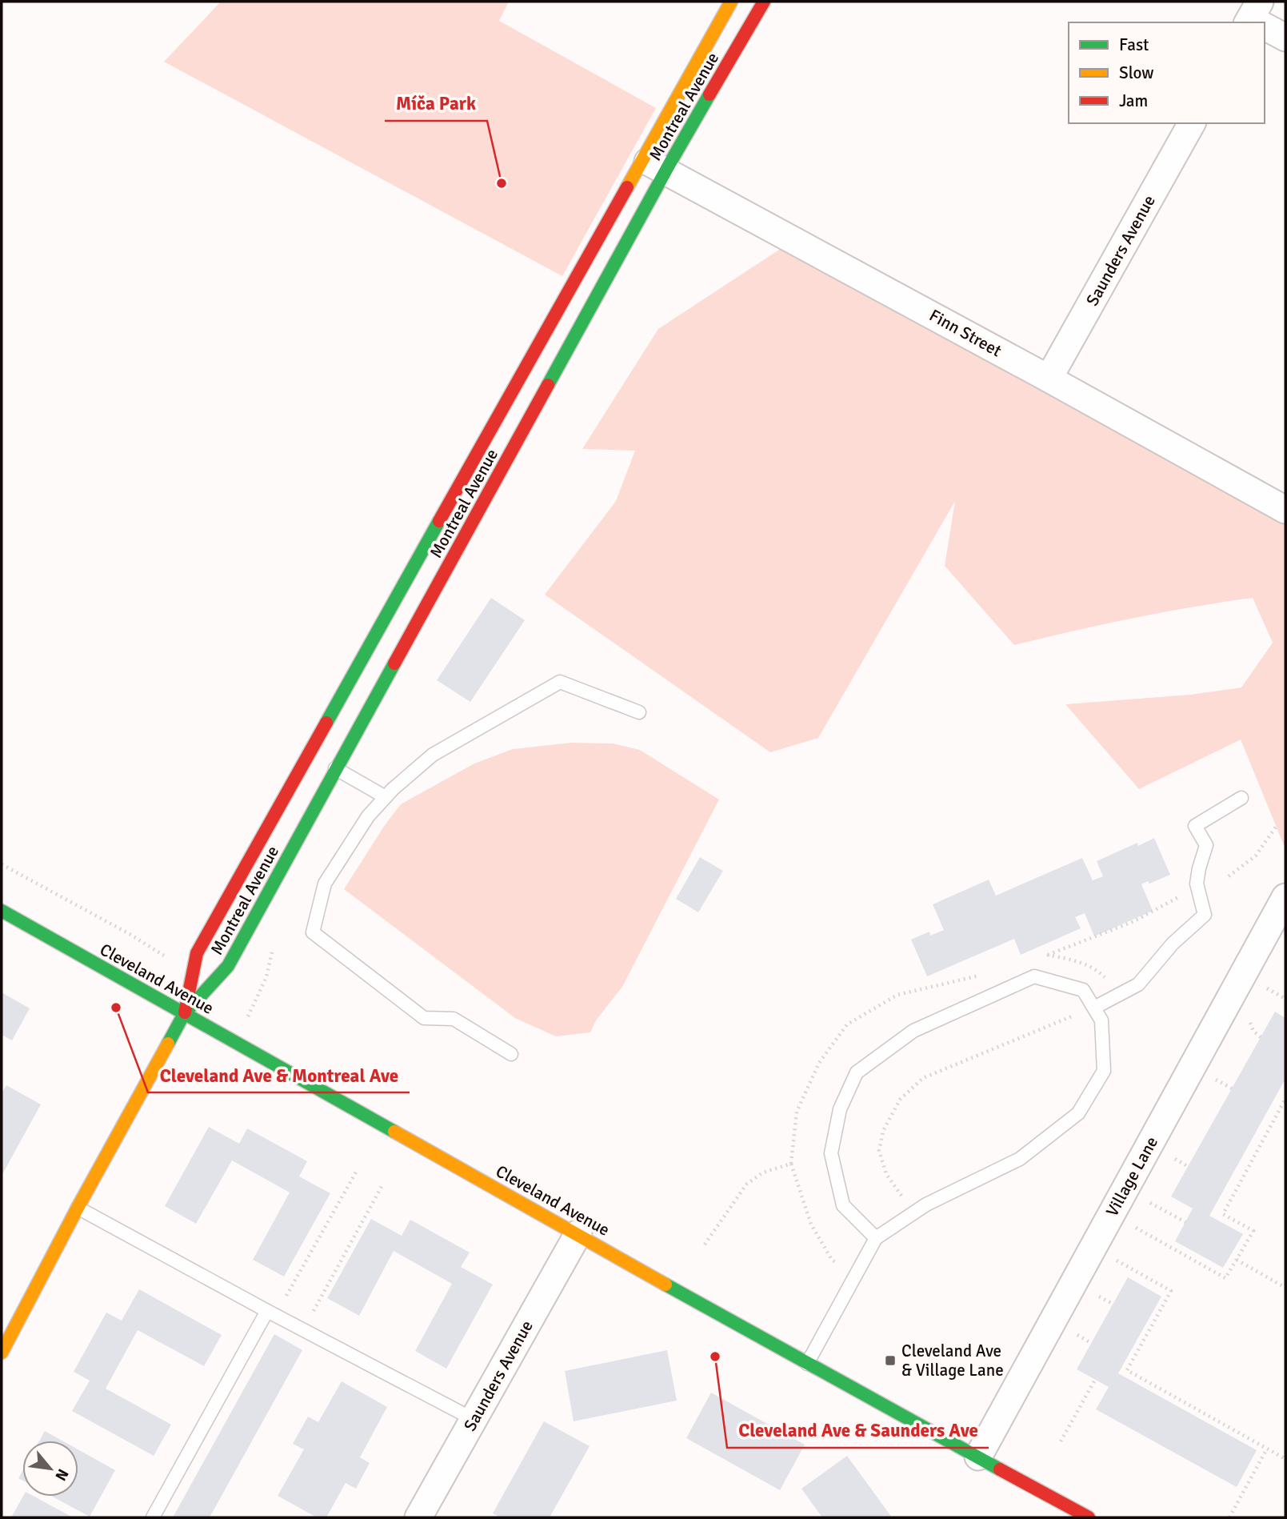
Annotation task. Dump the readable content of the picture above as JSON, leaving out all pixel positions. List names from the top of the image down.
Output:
{
  "streets": {
    "street": [
      "Montreal Avenue",
      "Saunders Avenue",
      "Finn Street",
      "Cleveland Avenue",
      "Village Lane"
    ]
  },
  "crossings": [
    ["Montreal Avenue", "Finn Street"],
    ["Montreal Avenue", "Cleveland Avenue"],
    ["Saunders Avenue", "Finn Street"],
    ["Saunders Avenue", "Cleveland Avenue"],
    ["Cleveland Avenue", "Village Lane"]
  ],
  "places": {
    "other": ["Míča Park", "Cleveland Ave & Montreal Ave", "Cleveland Ave & Saunders Ave"],
    "transit": ["Cleveland Ave & Village Lane"]
  },
  "legend": ["Fast", "Slow", "Jam"],
  "north": "bottom right"
}
